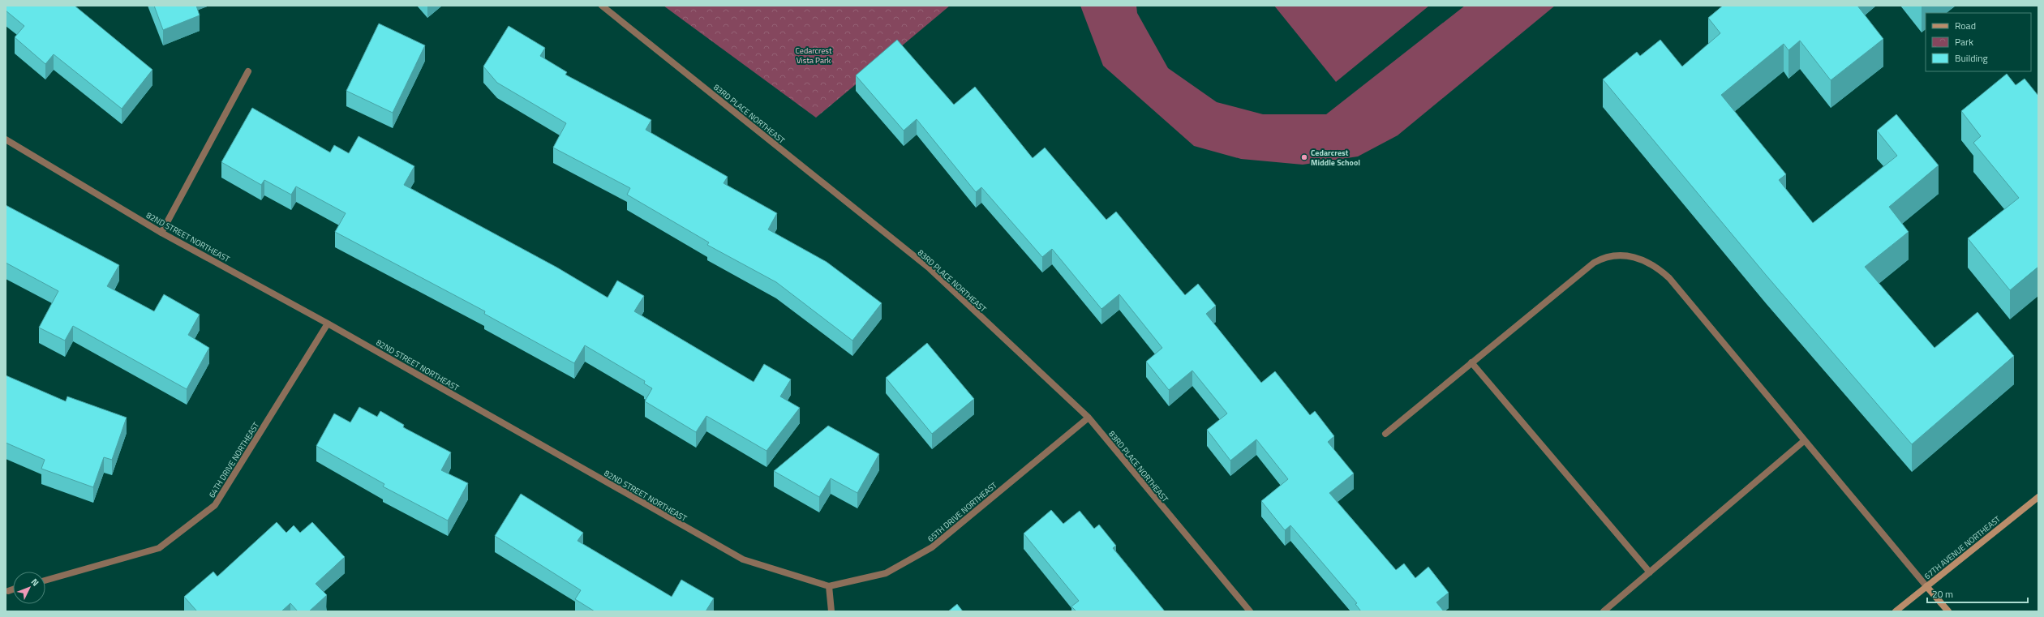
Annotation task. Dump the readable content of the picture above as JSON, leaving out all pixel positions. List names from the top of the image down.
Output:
{
  "streets": {
    "main road": ["67TH AVENUE NORTHEAST"],
    "street": [
      "83RD PLACE NORTHEAST",
      "82ND STREET NORTHEAST",
      "64TH DRIVE NORTHEAST",
      "65TH DRIVE NORTHEAST"
    ]
  },
  "crossings": [
    ["83RD PLACE NORTHEAST", "65TH DRIVE NORTHEAST"],
    ["82ND STREET NORTHEAST", "64TH DRIVE NORTHEAST"],
    ["82ND STREET NORTHEAST", "65TH DRIVE NORTHEAST"]
  ],
  "parks": ["Cedarcrest Vista Park"],
  "places": ["Cedarcrest Middle School"],
  "legend": ["Road", "Park", "Building"],
  "scale_bar": "20 m",
  "north": "top right"
}
